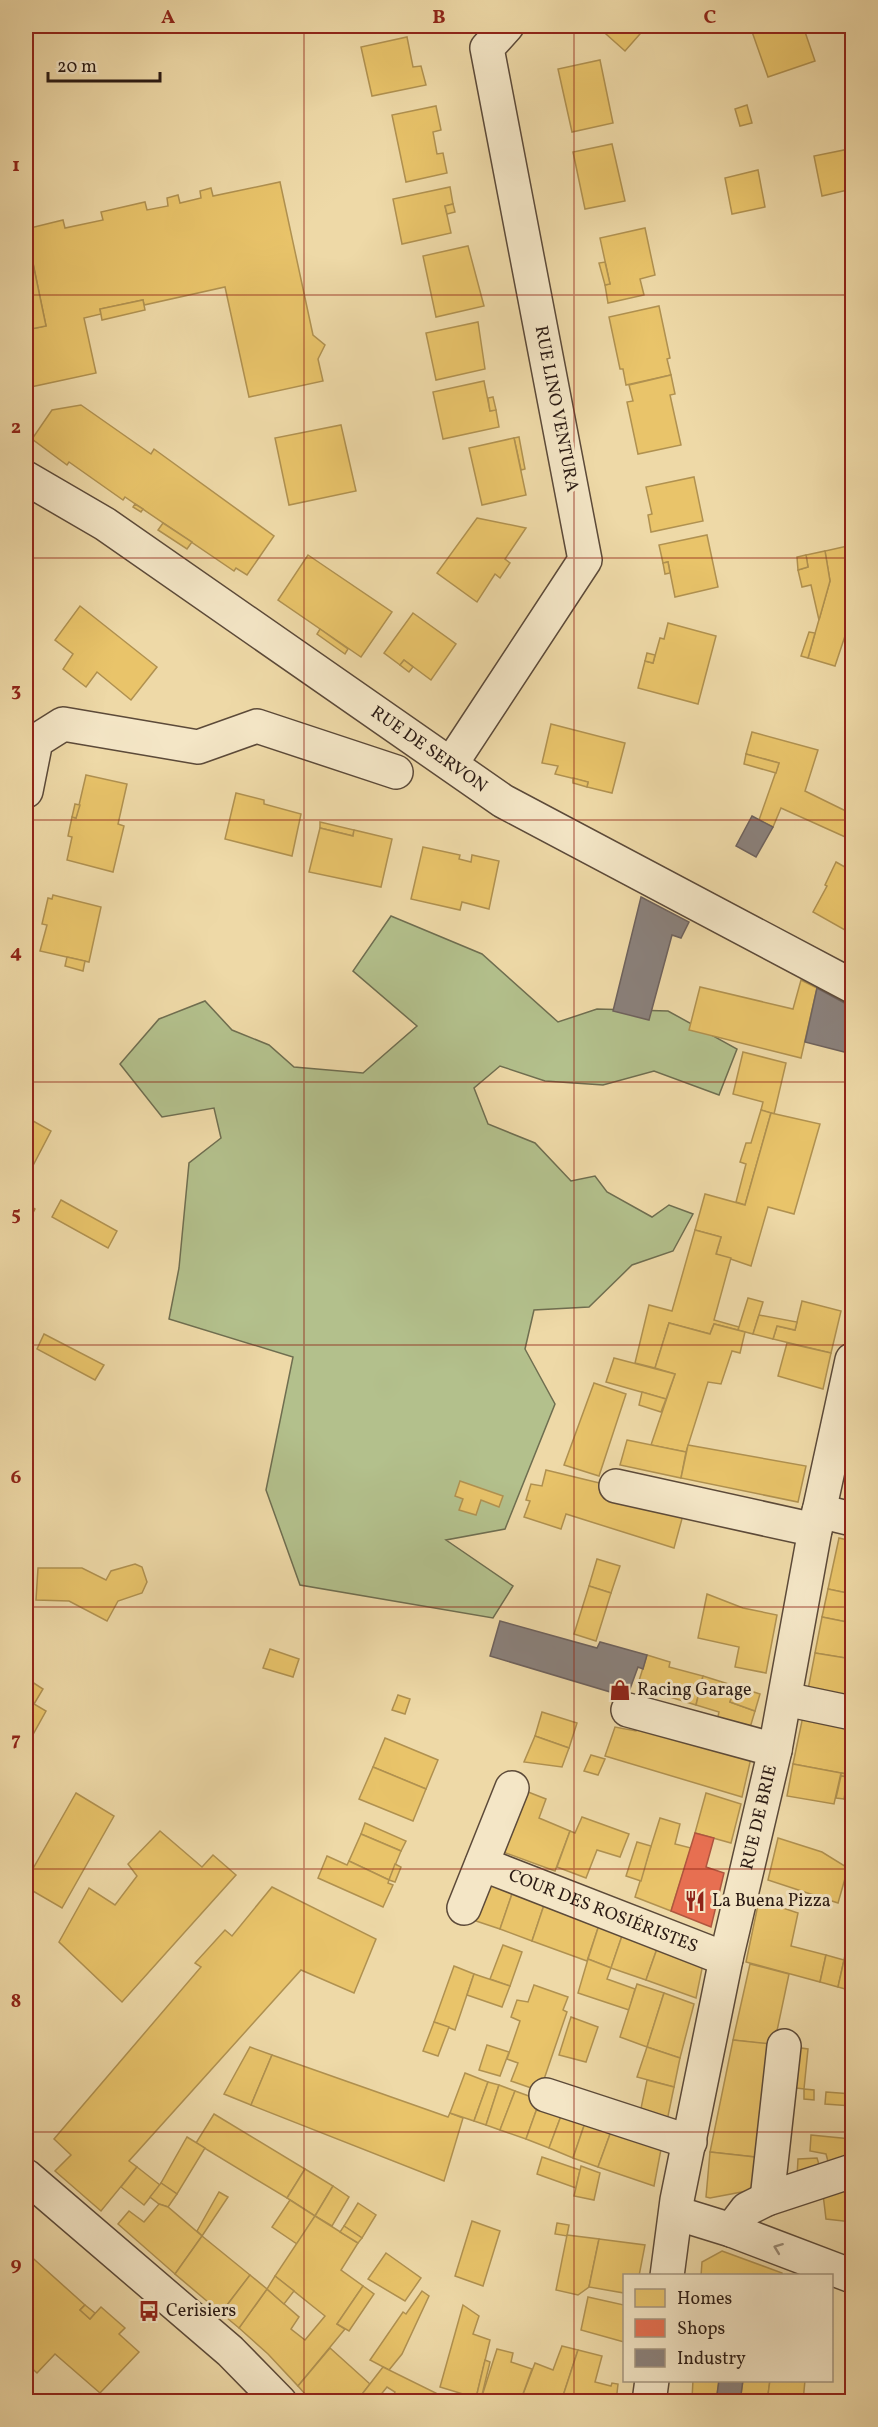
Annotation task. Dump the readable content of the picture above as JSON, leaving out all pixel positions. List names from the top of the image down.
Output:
{
  "streets": {
    "street": [
      "RUE LINO VENTURA",
      "RUE DE SERVON",
      "RUE DE BRIE",
      "COUR DES ROSIÉRISTES"
    ]
  },
  "crossings": [
    ["RUE LINO VENTURA", "RUE DE SERVON"],
    ["RUE DE BRIE", "COUR DES ROSIÉRISTES"]
  ],
  "places": {
    "shop": ["Racing Garage"],
    "restaurant": ["La Buena Pizza"],
    "bus stop": ["Cerisiers"]
  },
  "legend": ["Homes", "Shops", "Industry"],
  "scale_bar": "20 m",
  "grid": {
    "columns": ["A", "B", "C"],
    "rows": [
      "1",
      "2",
      "3",
      "4",
      "5",
      "6",
      "7",
      "8",
      "9"
    ]
  }
}
